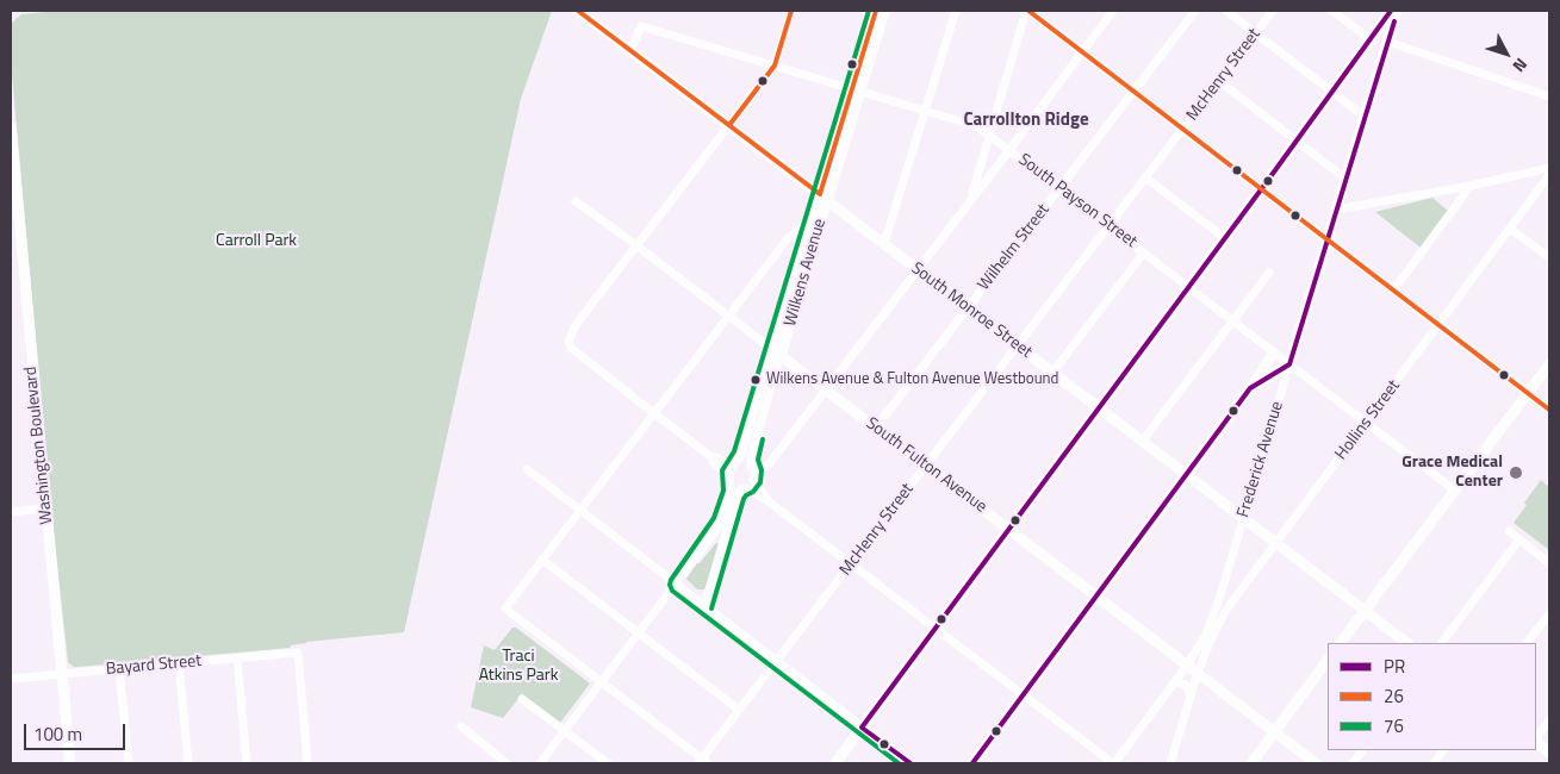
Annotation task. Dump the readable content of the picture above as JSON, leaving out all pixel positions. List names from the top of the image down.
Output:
{
  "streets": {
    "main road": [
      "Wilkens Avenue",
      "South Monroe Street",
      "Washington Boulevard",
      "Frederick Avenue",
      "South Fulton Avenue"
    ],
    "street": [
      "McHenry Street",
      "South Payson Street",
      "Wilhelm Street",
      "Hollins Street",
      "Bayard Street"
    ]
  },
  "crossings": [
    ["McHenry Street", "South Payson Street"],
    ["McHenry Street", "South Monroe Street"],
    ["McHenry Street", "South Fulton Avenue"],
    ["South Payson Street", "Wilhelm Street"],
    ["South Payson Street", "Wilkens Avenue"],
    ["South Payson Street", "South Monroe Street"],
    ["South Payson Street", "Hollins Street"],
    ["South Payson Street", "Frederick Avenue"],
    ["Wilhelm Street", "South Monroe Street"],
    ["Wilhelm Street", "South Fulton Avenue"],
    ["Wilkens Avenue", "South Monroe Street"],
    ["Wilkens Avenue", "South Fulton Avenue"],
    ["South Monroe Street", "Hollins Street"],
    ["South Monroe Street", "Frederick Avenue"],
    ["Hollins Street", "South Fulton Avenue"],
    ["Washington Boulevard", "Bayard Street"],
    ["Frederick Avenue", "South Fulton Avenue"]
  ],
  "districts": ["Carrollton Ridge"],
  "parks": ["Carroll Park", "Traci Atkins Park"],
  "places": ["Wilkens Avenue & Fulton Avenue Westbound", "Grace Medical Center"],
  "lines": ["transit line PR", "transit line 26", "transit line 76"],
  "legend": ["PR", "26", "76"],
  "scale_bar": "100 m",
  "north": "bottom right"
}
